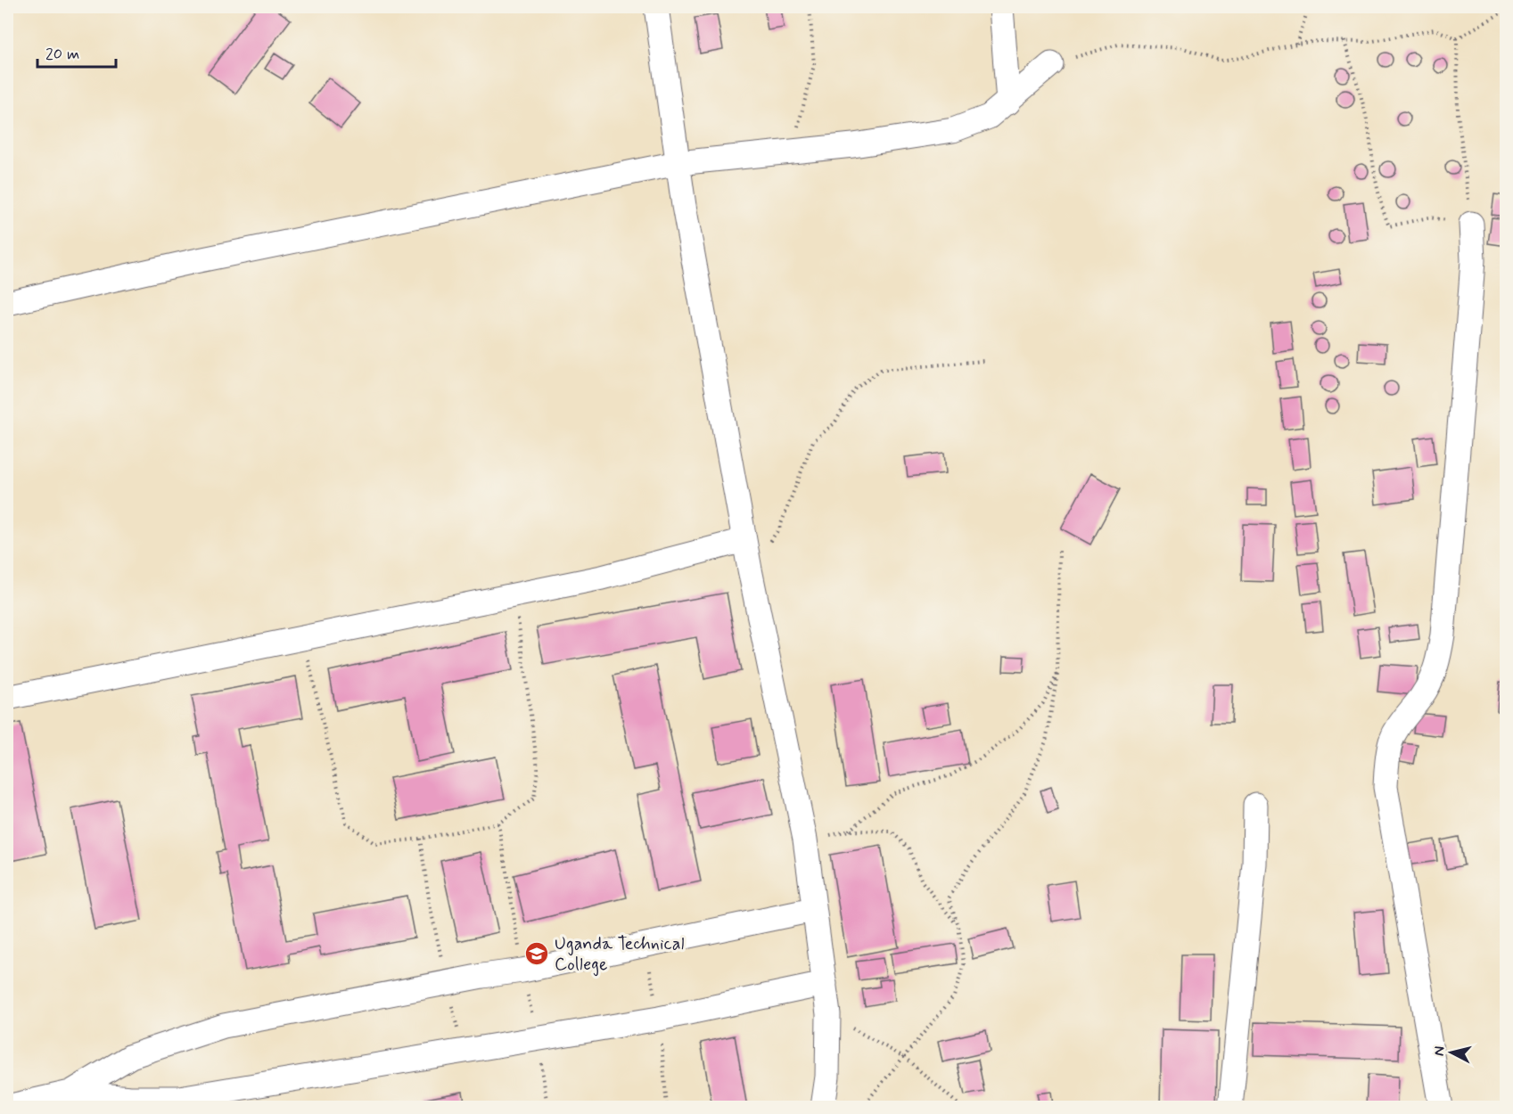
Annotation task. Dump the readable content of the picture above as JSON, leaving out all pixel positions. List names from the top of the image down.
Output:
{
  "places": {
    "school or university": ["Uganda Technical College"]
  },
  "scale_bar": "20 m",
  "north": "left"
}
